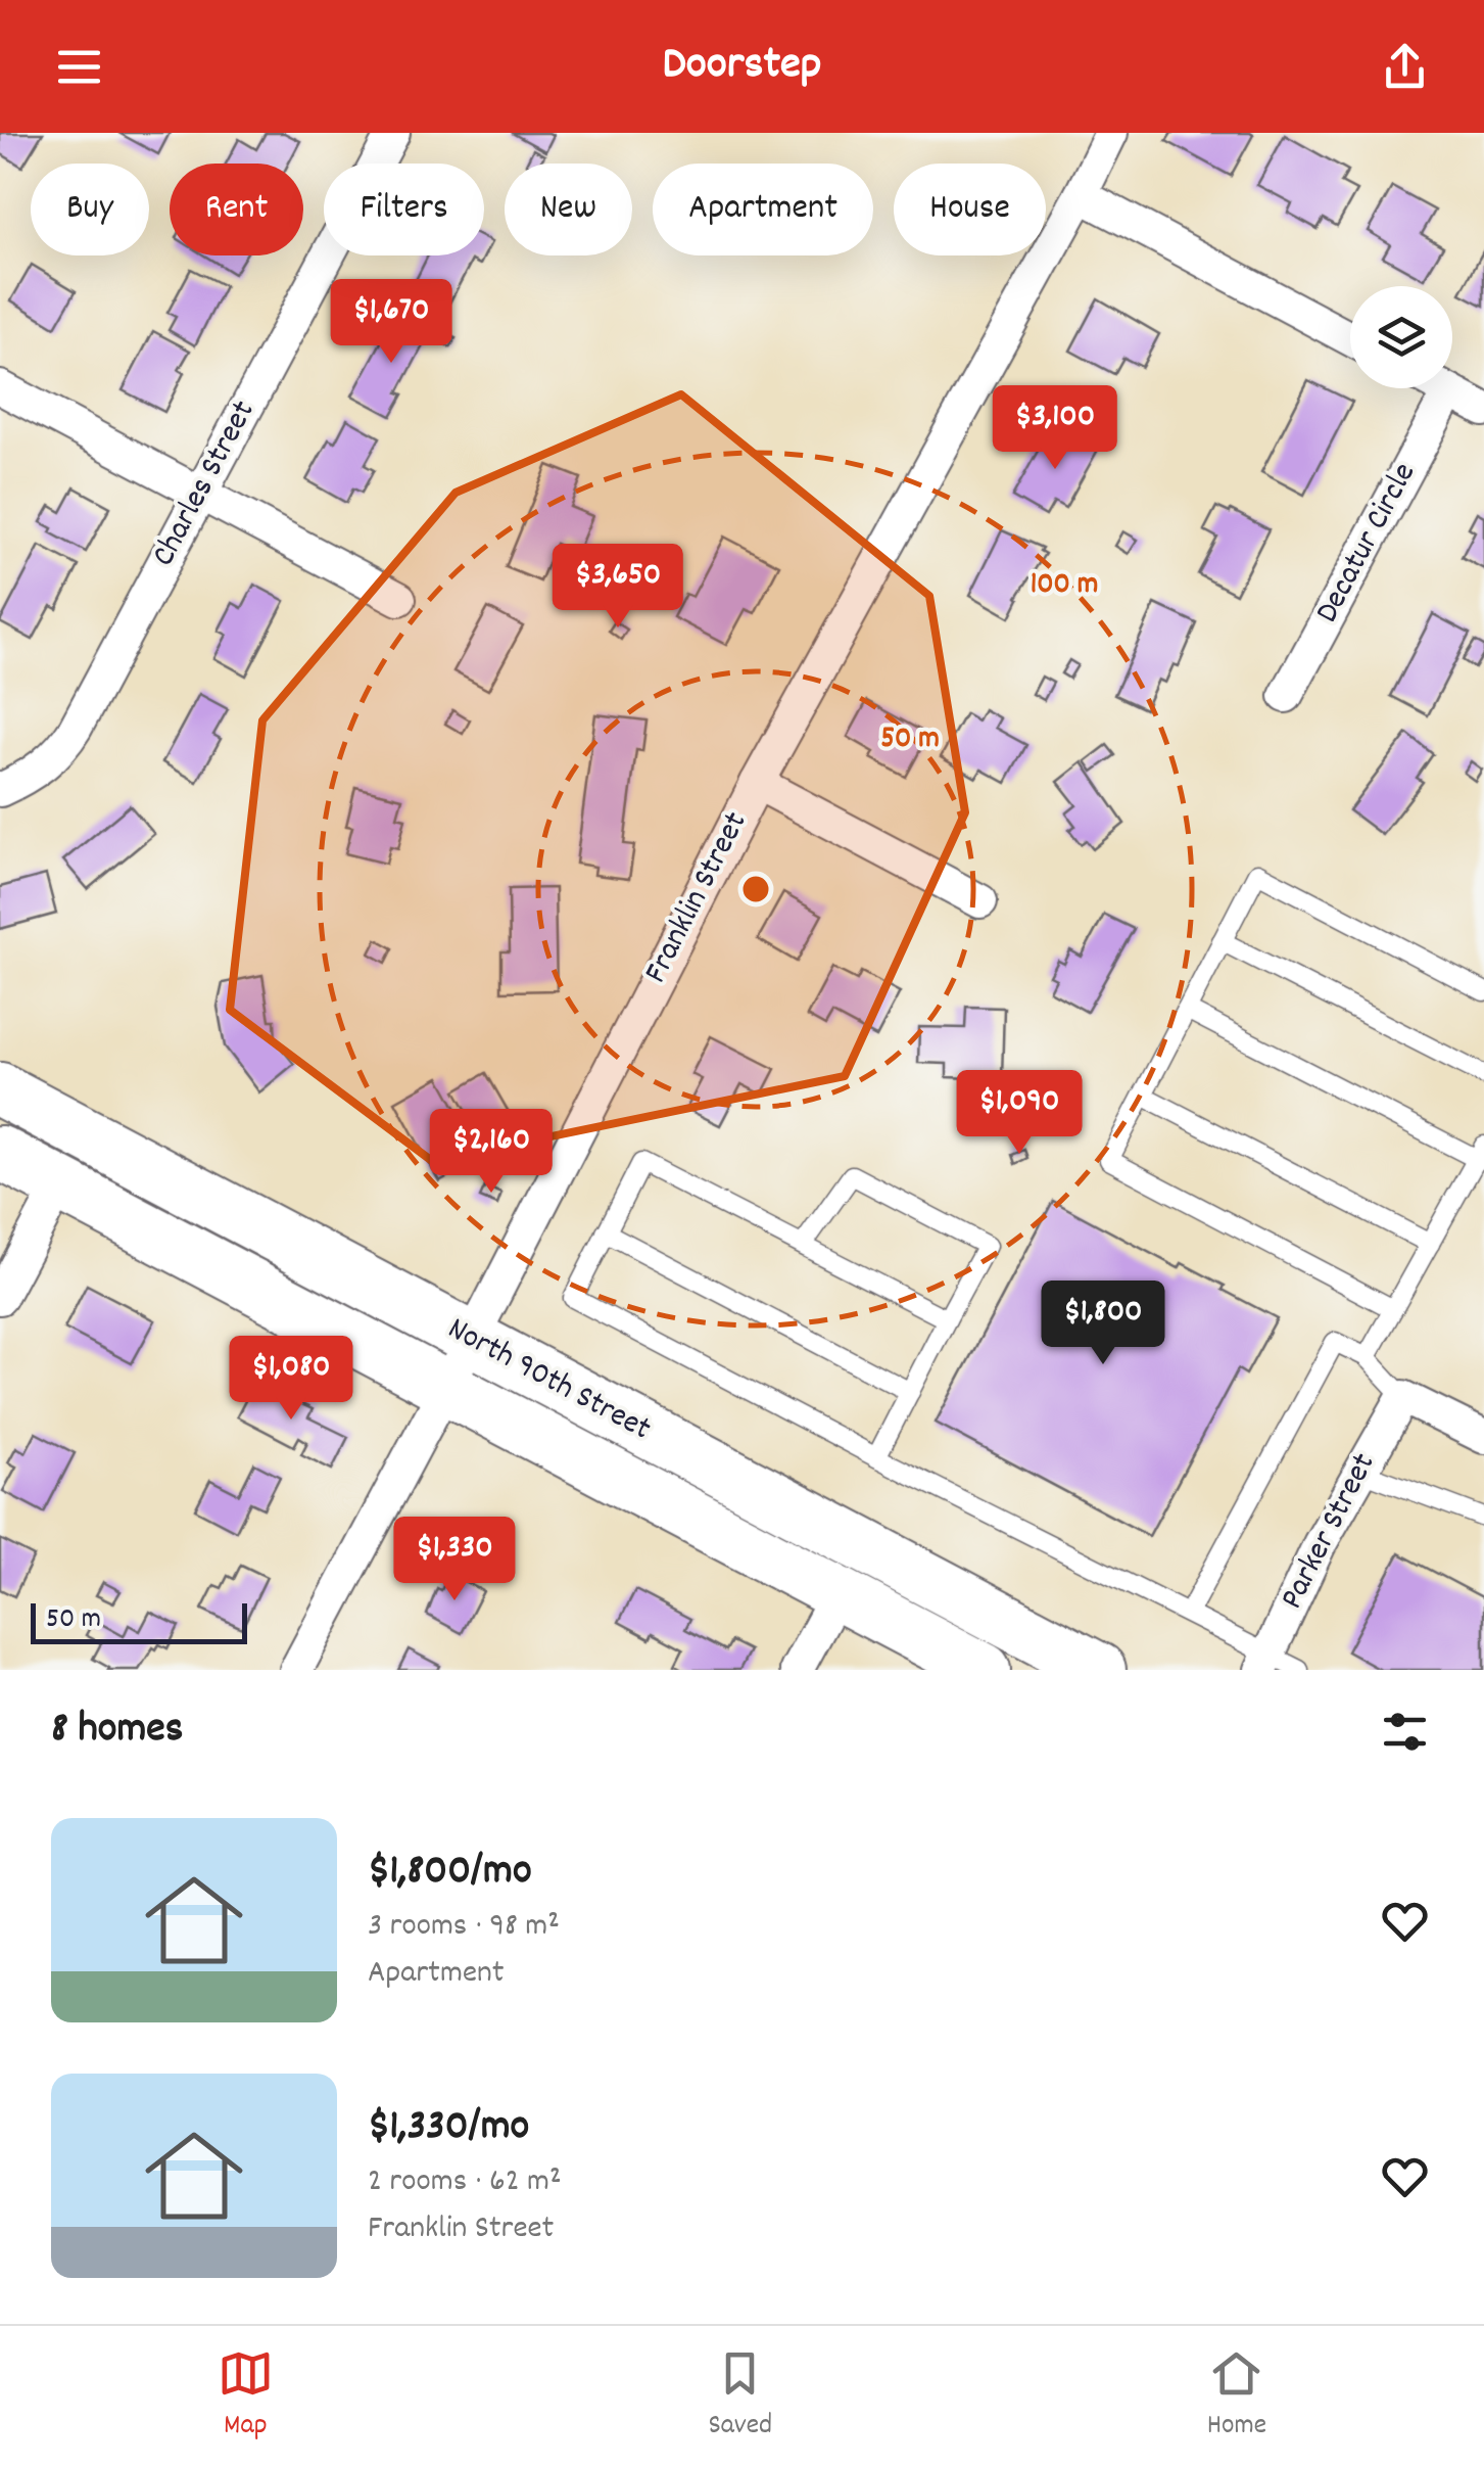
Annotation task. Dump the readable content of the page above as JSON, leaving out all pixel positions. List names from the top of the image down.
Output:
{
  "streets": {
    "main road": ["North 90th Street"],
    "street": [
      "Charles Street",
      "Decatur Circle",
      "Franklin Street",
      "Parker Street"
    ]
  },
  "crossings": [
    ["Franklin Street", "North 90th Street"]
  ],
  "scale_bar": "50 m",
  "page": {
    "header": "Doorstep",
    "chip": [
      "Buy",
      "Rent",
      "Filters",
      "New",
      "Apartment",
      "House"
    ],
    "price": [
      "$1,670",
      "$3,100",
      "$3,650",
      "$1,090",
      "$2,160",
      "$1,800",
      "$1,080",
      "$1,330"
    ],
    "scale": "50 m",
    "heading": "8 homes",
    "list": [
      {
        "name": "$1,800/mo",
        "note": "3 rooms · 98 m² · Apartment"
      },
      {
        "name": "$1,330/mo",
        "note": "2 rooms · 62 m² · Franklin Street"
      }
    ],
    "tabs": ["Map", "Saved", "Home"]
  },
  "rings": ["100 m", "50 m"]
}
